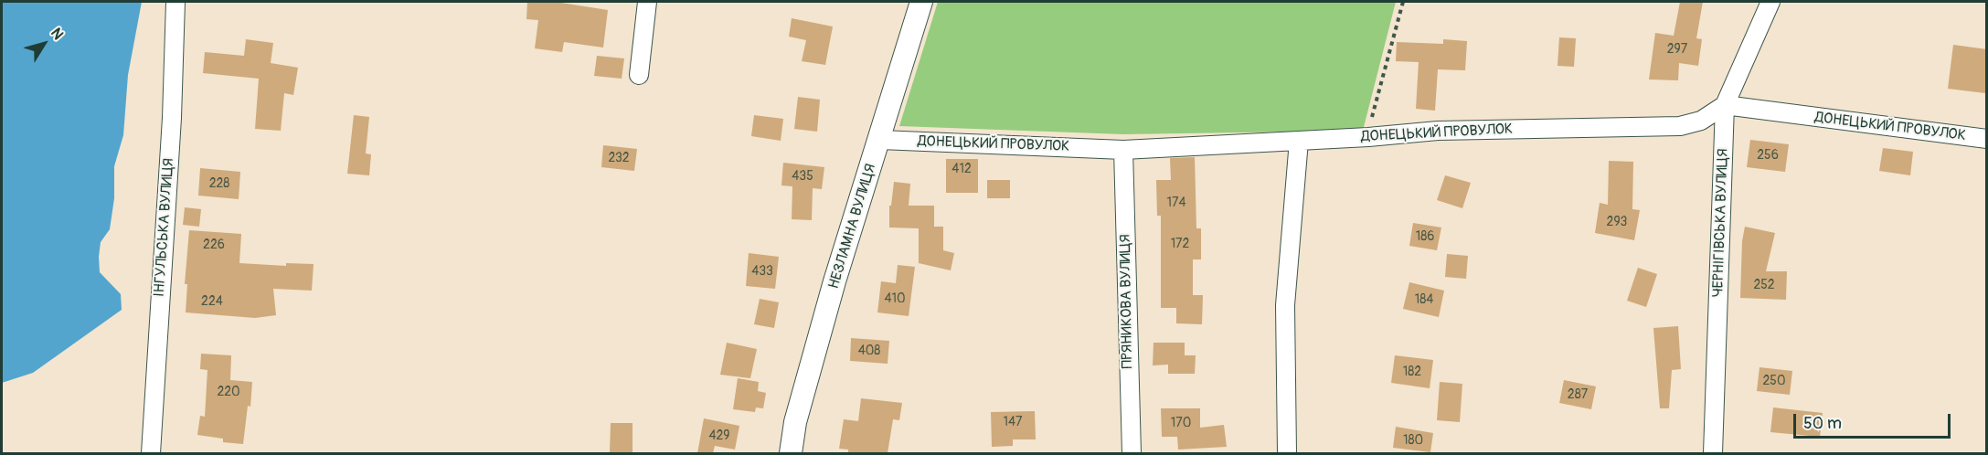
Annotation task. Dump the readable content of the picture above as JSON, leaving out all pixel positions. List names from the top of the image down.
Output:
{
  "streets": {
    "street": [
      "ДОНЕЦЬКИЙ ПРОВУЛОК",
      "ЧЕРНІГІВСЬКА ВУЛИЦЯ",
      "НЕЗЛАМНА ВУЛИЦЯ",
      "ІНГУЛЬСЬКА ВУЛИЦЯ",
      "ПРЯНИКОВА ВУЛИЦЯ"
    ]
  },
  "crossings": [
    ["ДОНЕЦЬКИЙ ПРОВУЛОК", "ЧЕРНІГІВСЬКА ВУЛИЦЯ"],
    ["ДОНЕЦЬКИЙ ПРОВУЛОК", "НЕЗЛАМНА ВУЛИЦЯ"],
    ["ДОНЕЦЬКИЙ ПРОВУЛОК", "ПРЯНИКОВА ВУЛИЦЯ"]
  ],
  "house_numbers": [
    "297",
    "256",
    "232",
    "412",
    "435",
    "228",
    "174",
    "293",
    "186",
    "172",
    "226",
    "433",
    "252",
    "410",
    "184",
    "224",
    "408",
    "182",
    "250",
    "220",
    "287",
    "147",
    "170",
    "429",
    "180"
  ],
  "scale_bar": "50 m",
  "north": "top right"
}
